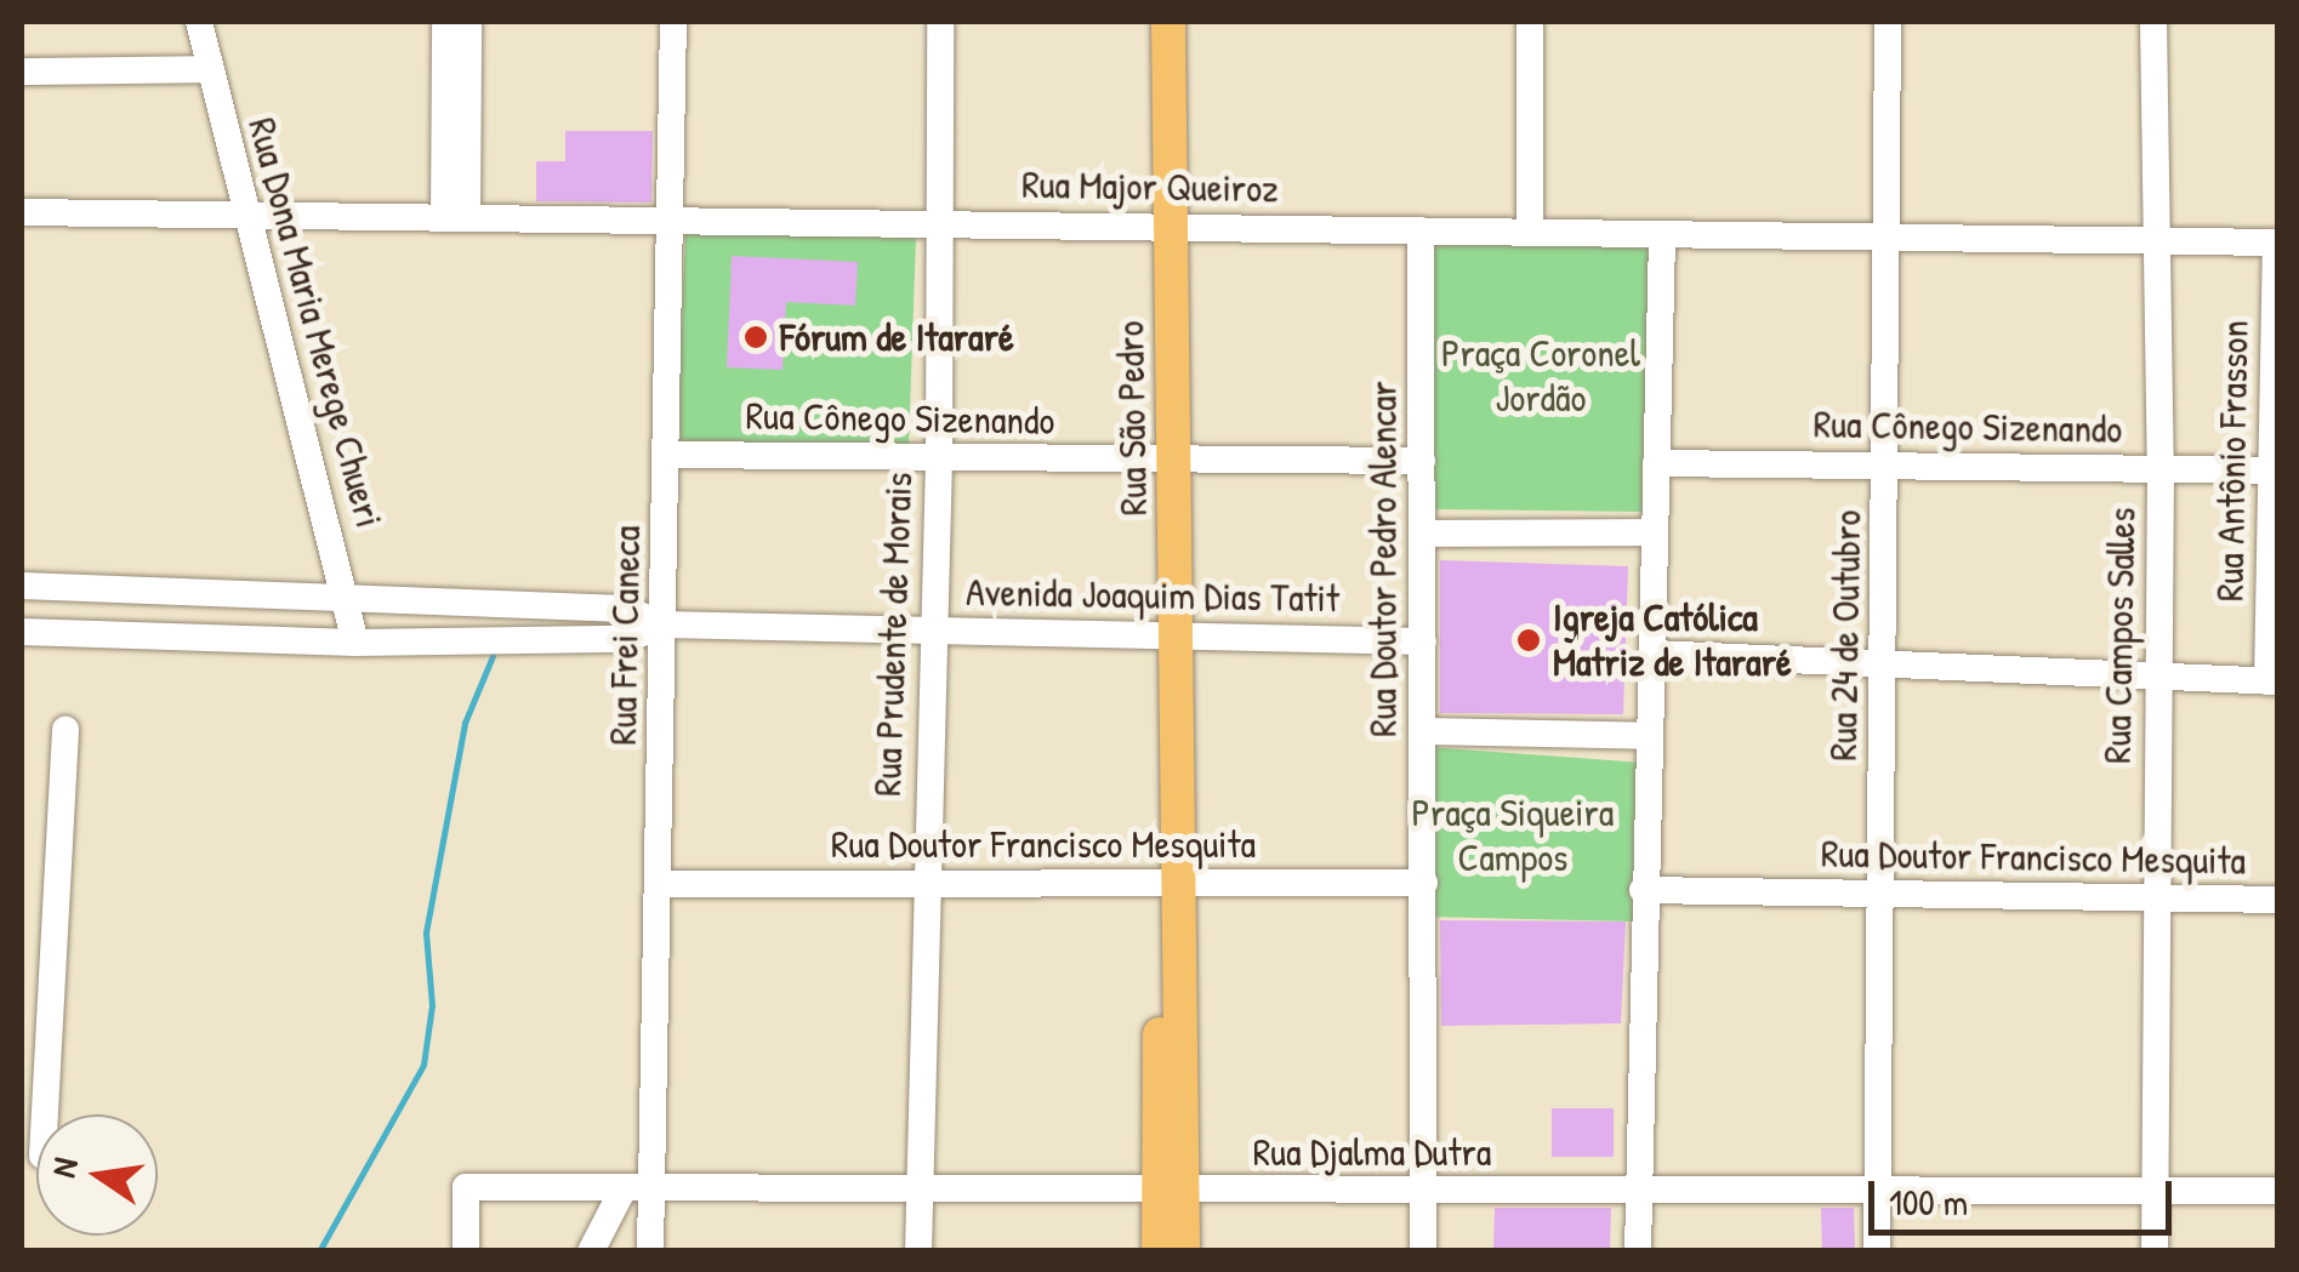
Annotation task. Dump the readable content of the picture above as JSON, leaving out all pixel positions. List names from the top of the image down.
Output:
{
  "streets": {
    "main road": ["Rua São Pedro"],
    "street": [
      "Rua Major Queiroz",
      "Rua Dona Maria Merege Chueri",
      "Rua Cônego Sizenando",
      "Rua Antônio Frasson",
      "Rua Doutor Pedro Alencar",
      "Avenida Joaquim Dias Tatit",
      "Rua Prudente de Morais",
      "Rua Frei Caneca",
      "Rua 24 de Outubro",
      "Rua Campos Salles",
      "Rua Doutor Francisco Mesquita",
      "Rua Djalma Dutra"
    ]
  },
  "crossings": [
    ["Rua Major Queiroz", "Rua Dona Maria Merege Chueri"],
    ["Rua Major Queiroz", "Rua São Pedro"],
    ["Rua Major Queiroz", "Rua Antônio Frasson"],
    ["Rua Major Queiroz", "Rua Doutor Pedro Alencar"],
    ["Rua Major Queiroz", "Rua Prudente de Morais"],
    ["Rua Major Queiroz", "Rua Frei Caneca"],
    ["Rua Major Queiroz", "Rua 24 de Outubro"],
    ["Rua Major Queiroz", "Rua Campos Salles"],
    ["Rua Dona Maria Merege Chueri", "Avenida Joaquim Dias Tatit"],
    ["Rua Cônego Sizenando", "Rua São Pedro"],
    ["Rua Cônego Sizenando", "Rua Antônio Frasson"],
    ["Rua Cônego Sizenando", "Rua Doutor Pedro Alencar"],
    ["Rua Cônego Sizenando", "Rua Prudente de Morais"],
    ["Rua Cônego Sizenando", "Rua Frei Caneca"],
    ["Rua Cônego Sizenando", "Rua 24 de Outubro"],
    ["Rua Cônego Sizenando", "Rua Campos Salles"],
    ["Rua São Pedro", "Avenida Joaquim Dias Tatit"],
    ["Rua São Pedro", "Rua Doutor Francisco Mesquita"],
    ["Rua São Pedro", "Rua Djalma Dutra"],
    ["Rua Doutor Pedro Alencar", "Avenida Joaquim Dias Tatit"],
    ["Rua Doutor Pedro Alencar", "Rua Doutor Francisco Mesquita"],
    ["Rua Doutor Pedro Alencar", "Rua Djalma Dutra"],
    ["Avenida Joaquim Dias Tatit", "Rua Prudente de Morais"],
    ["Avenida Joaquim Dias Tatit", "Rua Frei Caneca"],
    ["Rua Prudente de Morais", "Rua Doutor Francisco Mesquita"],
    ["Rua Prudente de Morais", "Rua Djalma Dutra"],
    ["Rua Frei Caneca", "Rua Doutor Francisco Mesquita"],
    ["Rua Frei Caneca", "Rua Djalma Dutra"],
    ["Rua 24 de Outubro", "Rua Doutor Francisco Mesquita"],
    ["Rua 24 de Outubro", "Rua Djalma Dutra"],
    ["Rua Campos Salles", "Rua Doutor Francisco Mesquita"],
    ["Rua Campos Salles", "Rua Djalma Dutra"]
  ],
  "parks": ["Praça Coronel Jordão", "Praça Siqueira Campos"],
  "places": ["Fórum de Itararé", "Igreja Católica Matriz de Itararé"],
  "scale_bar": "100 m",
  "north": "left"
}
